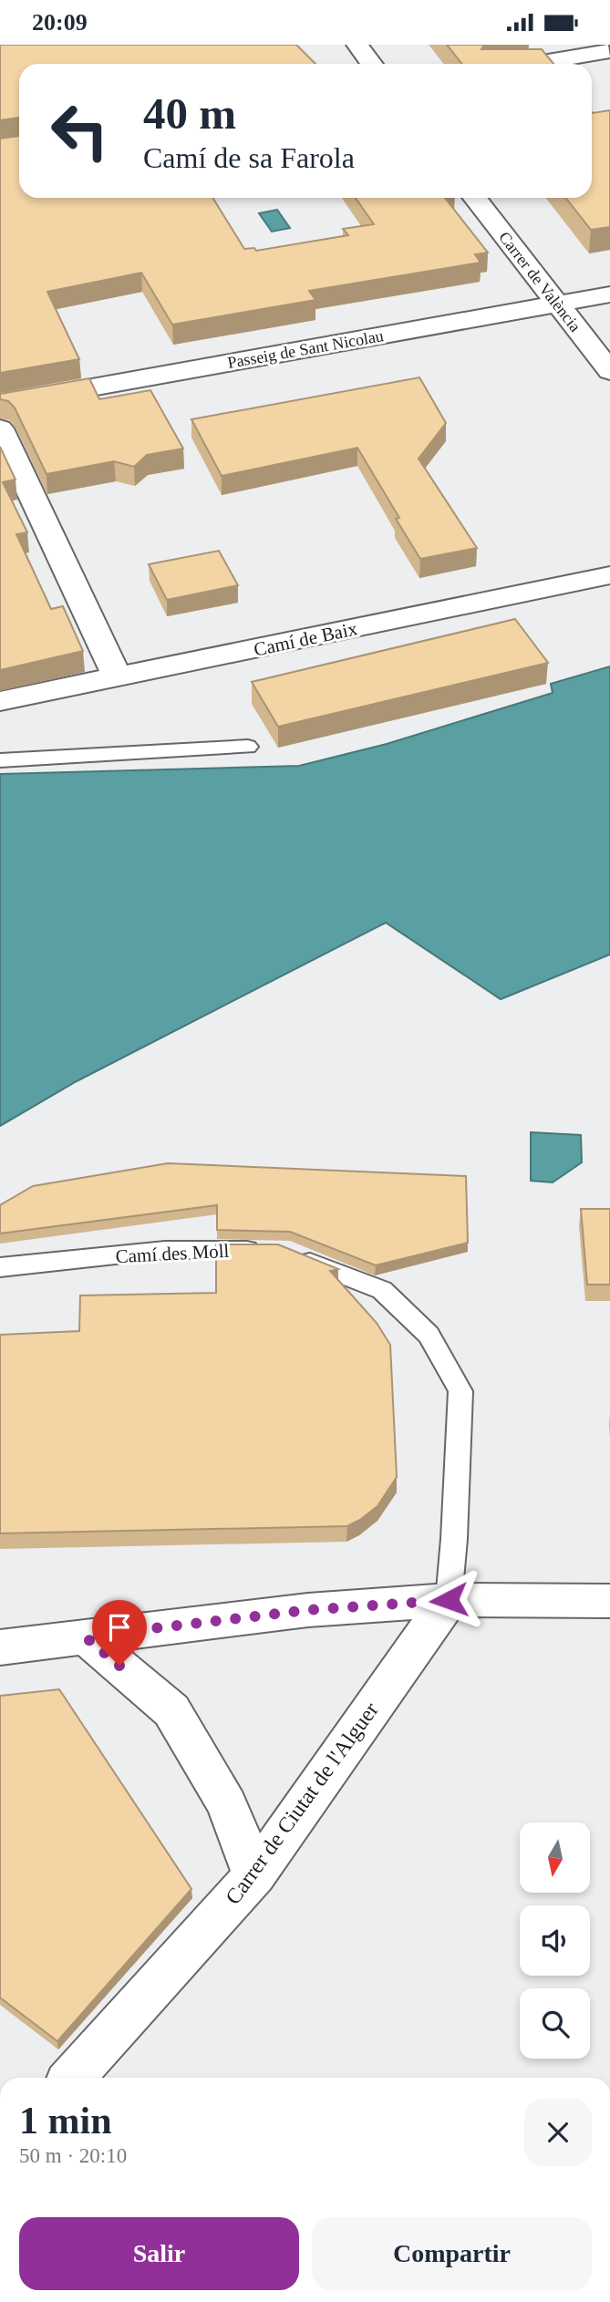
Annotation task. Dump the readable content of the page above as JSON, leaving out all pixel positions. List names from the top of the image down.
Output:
{
  "streets": {
    "street": [
      "Carrer de València",
      "Passeig de Sant Nicolau",
      "Camí de Baix",
      "Carrer de Ciutat de l'Alguer"
    ],
    "lane": ["Camí des Moll"]
  },
  "crossings": [
    ["Carrer de València", "Passeig de Sant Nicolau"],
    ["Camí des Moll", "Carrer de Ciutat de l'Alguer"]
  ],
  "north": "bottom",
  "page": {
    "status": "20:09",
    "turn": ["40 m", "Camí de sa Farola"],
    "heading": ["1 min", "50 m · 20:10"],
    "buttons": ["Salir", "Compartir"]
  }
}
